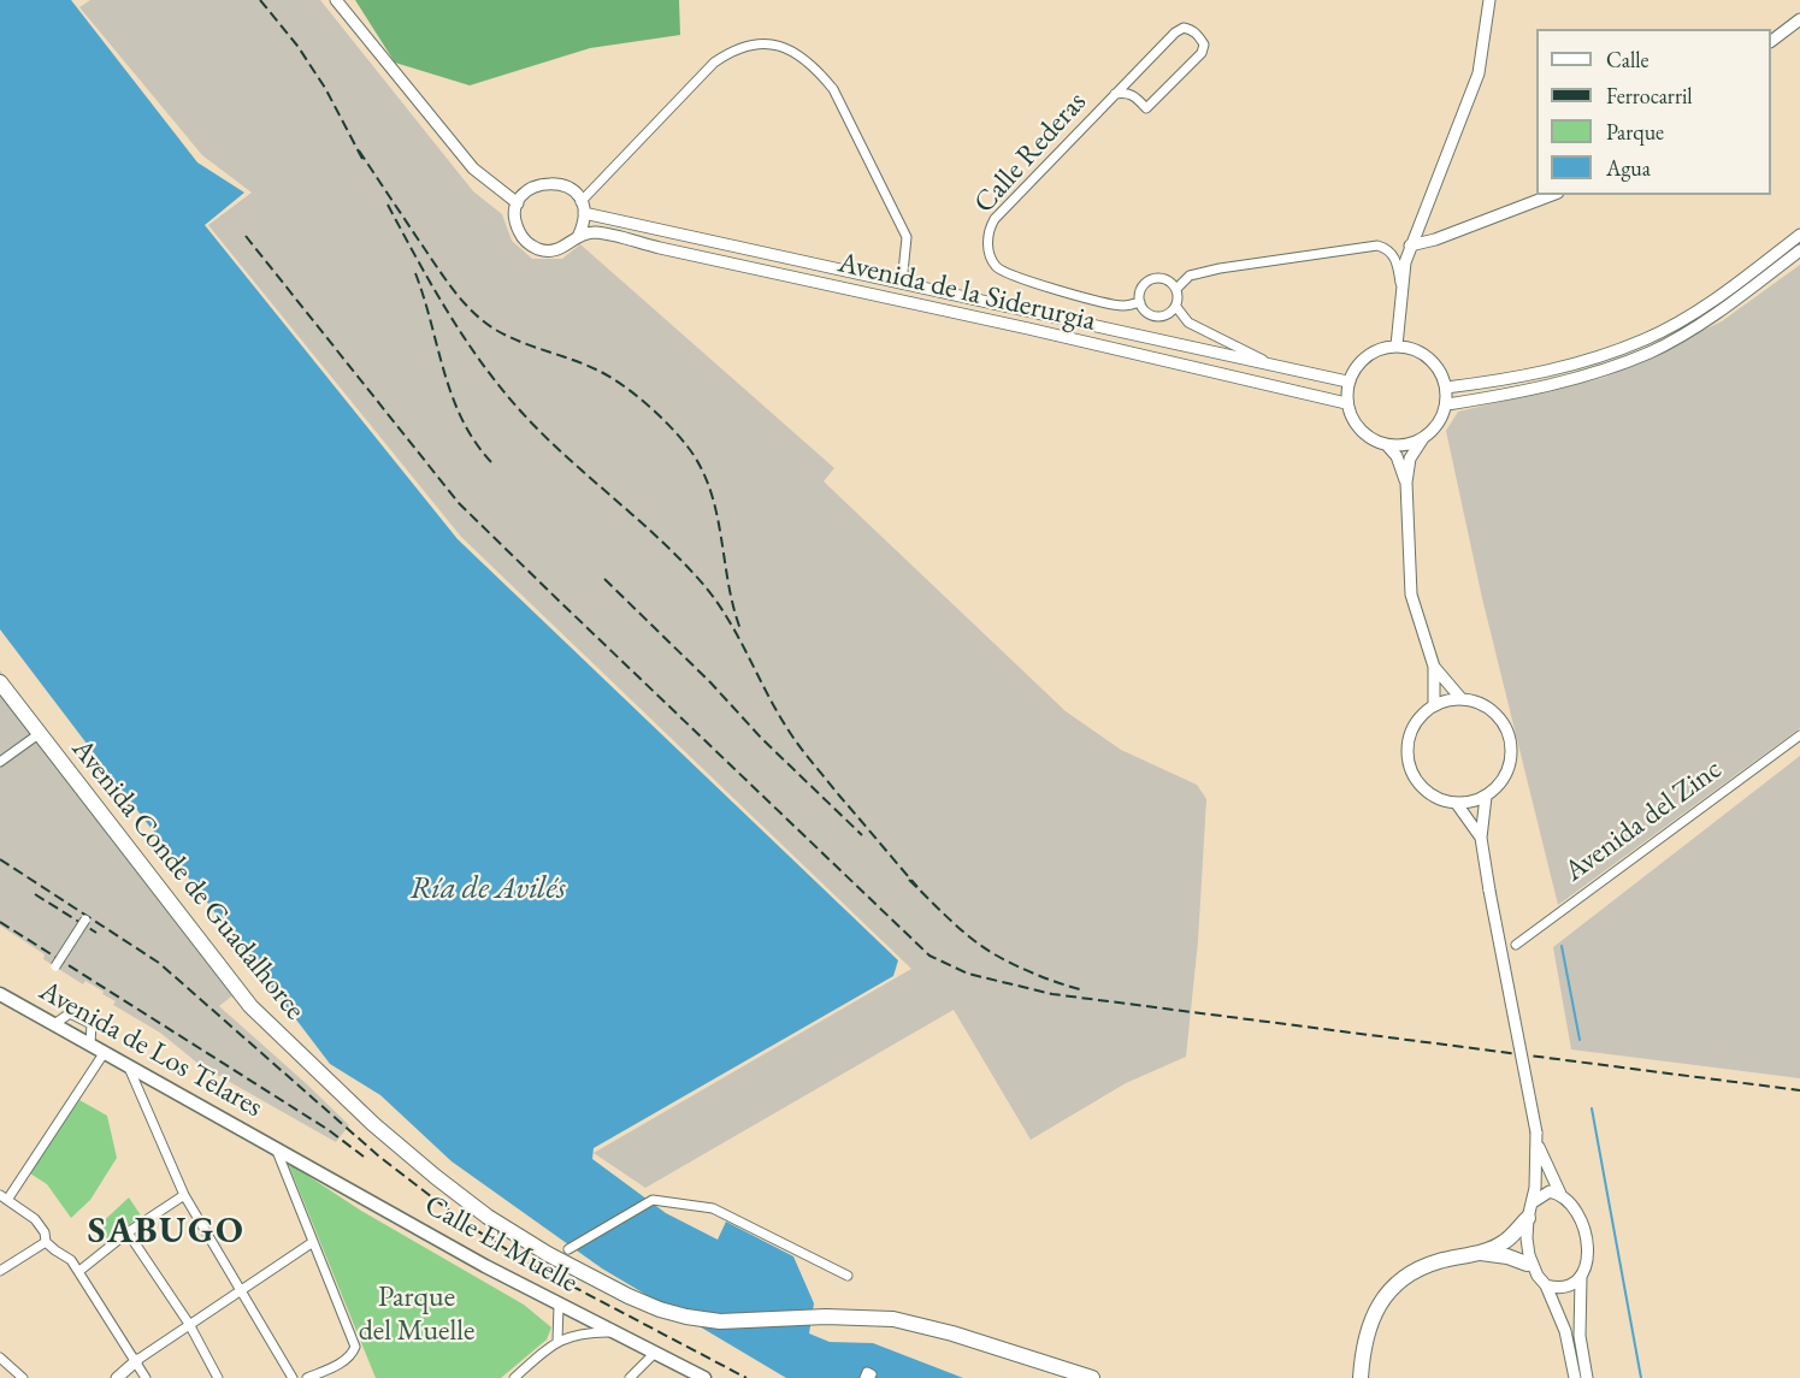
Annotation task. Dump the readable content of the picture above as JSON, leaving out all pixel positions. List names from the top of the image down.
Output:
{
  "streets": {
    "highway": ["Avenida Conde de Guadalhorce"],
    "main road": ["Avenida de la Siderurgia", "Avenida de Los Telares", "Calle El Muelle"],
    "street": ["Calle Rederas", "Avenida del Zinc"]
  },
  "crossings": [
    ["Avenida de Los Telares", "Calle El Muelle"]
  ],
  "districts": ["SABUGO"],
  "water": ["Ría de Avilés"],
  "parks": ["Parque del Muelle"],
  "legend": [
    "Calle",
    "Ferrocarril",
    "Parque",
    "Agua"
  ]
}
